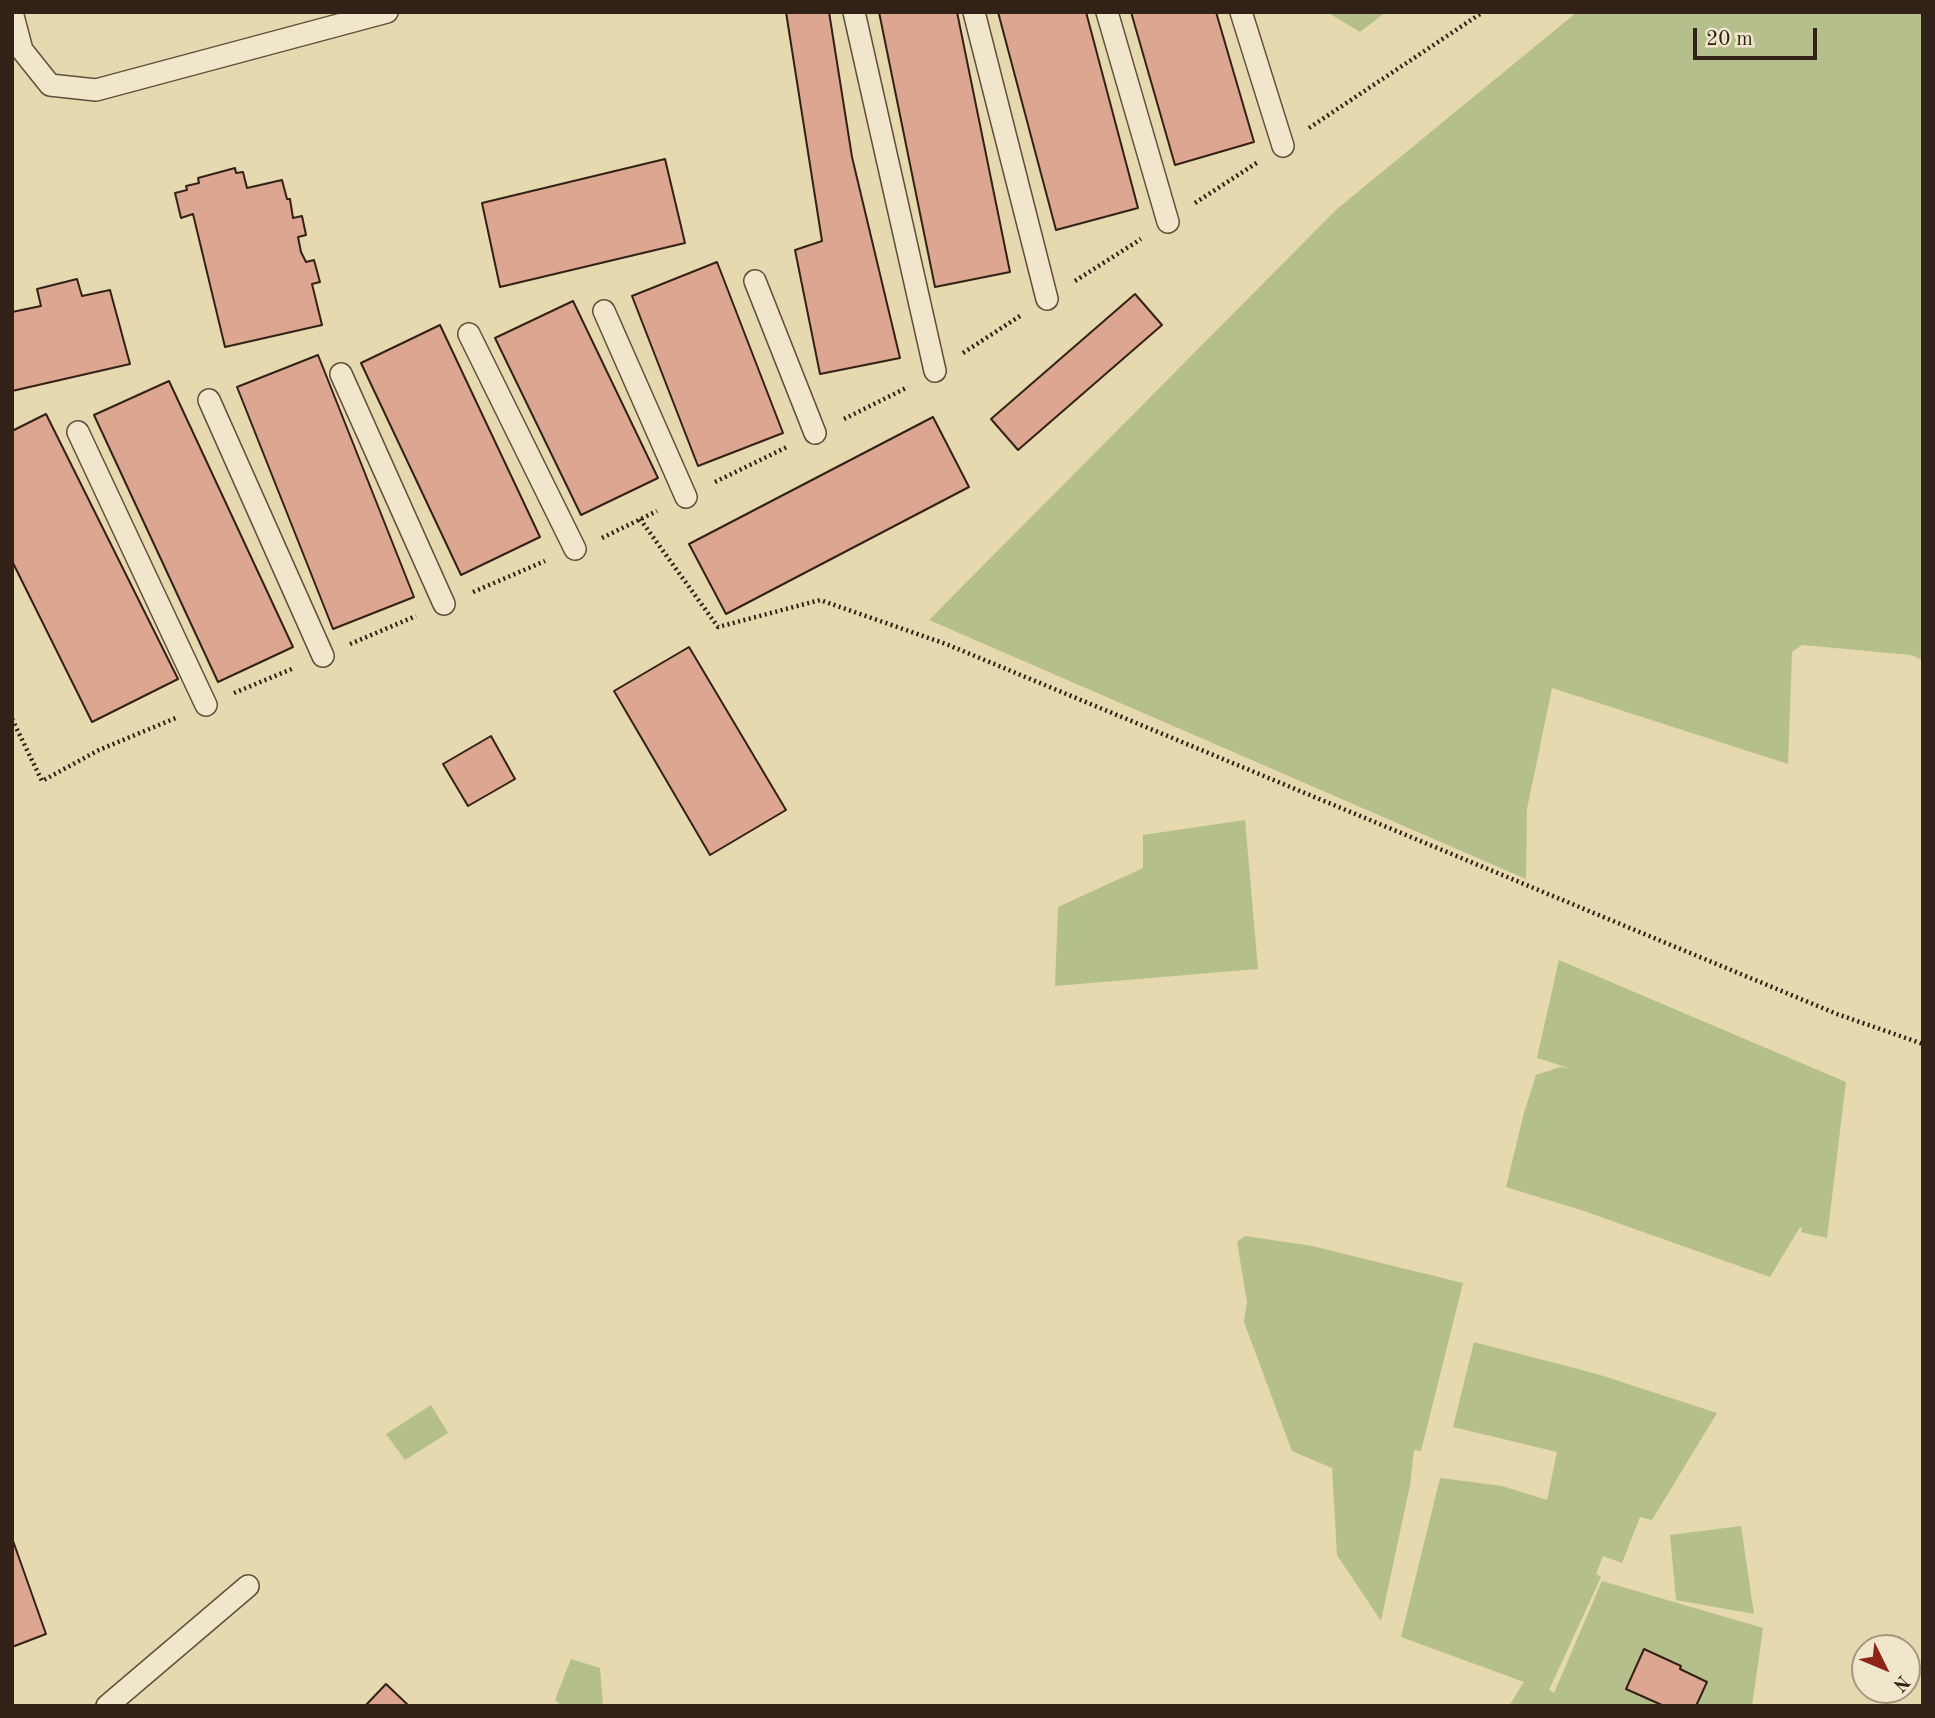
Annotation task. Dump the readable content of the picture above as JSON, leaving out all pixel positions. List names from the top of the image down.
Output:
{
  "scale_bar": "20 m",
  "north": "bottom right"
}
